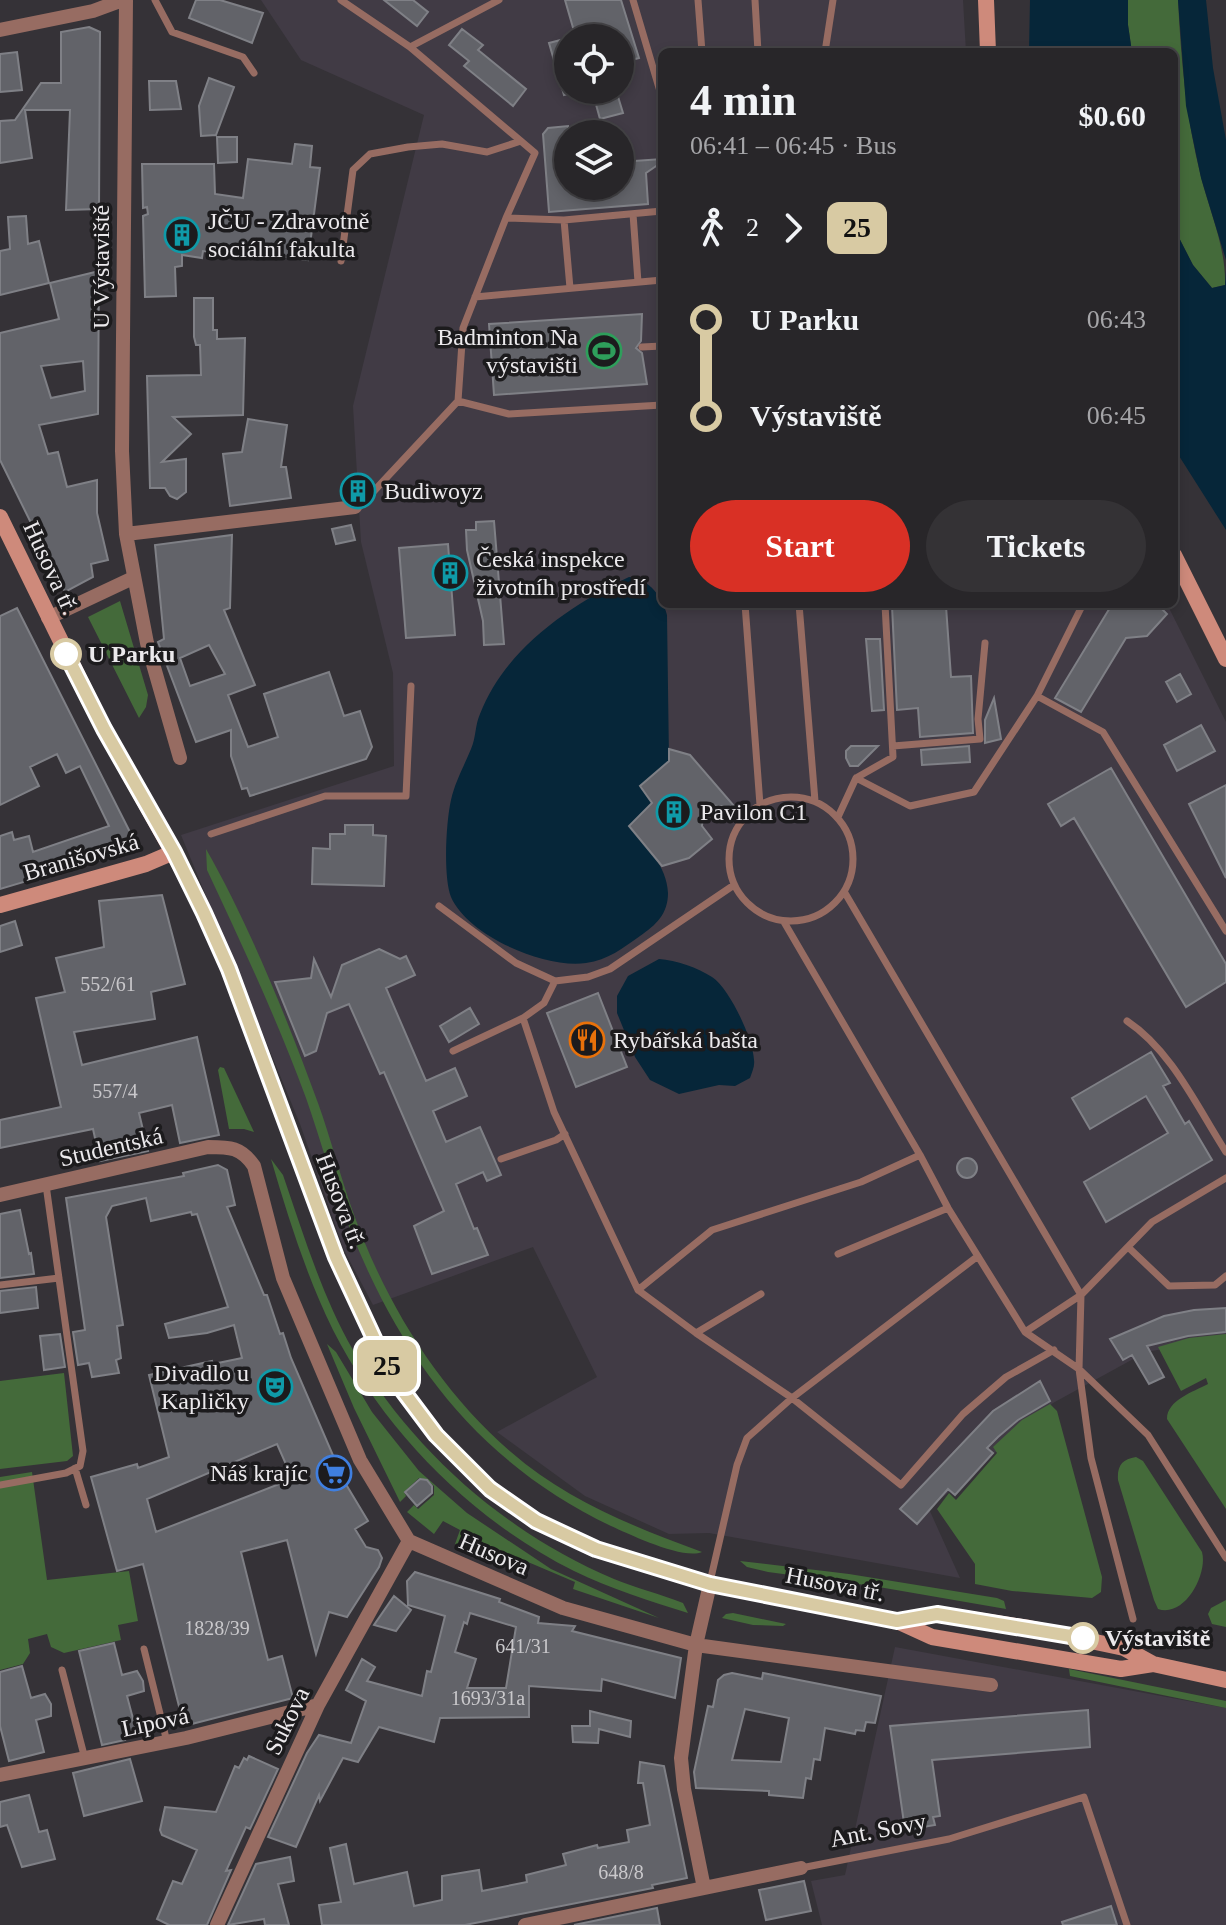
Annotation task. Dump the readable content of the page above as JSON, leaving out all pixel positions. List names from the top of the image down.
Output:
{
  "streets": {
    "street": [
      "U Výstaviště",
      "Husova tř.",
      "Branišovská",
      "Studentská",
      "Husova",
      "Sukova",
      "Lipová",
      "Ant. Sovy"
    ]
  },
  "crossings": [
    ["Husova tř.", "Branišovská"],
    ["Studentská", "Husova"],
    ["Studentská", "Sukova"],
    ["Husova", "Sukova"],
    ["Sukova", "Lipová"]
  ],
  "places": {
    "building": [
      "JČU - Zdravotně sociální fakulta",
      "Budiwoyz",
      "Česká inspekce životníh prostředí",
      "Pavilon C1"
    ],
    "sports": ["Badminton Na výstavišti"],
    "other": ["U Parku", "Výstaviště"],
    "restaurant": ["Rybářská bašta"],
    "theatre": ["Divadlo u Kapličky"],
    "supermarket": ["Náš krajíc"]
  },
  "lines": ["bus line 25"],
  "house_numbers": [
    "552/61",
    "557/4",
    "1828/39",
    "641/31",
    "1693/31a",
    "648/8"
  ],
  "page": {
    "on_map": "25",
    "heading": ["4 min", "06:41 – 06:45 · Bus", "$0.60"],
    "legs": ["2", "25"],
    "list": [
      {
        "name": "U Parku",
        "value": "06:43"
      },
      {
        "name": "Výstaviště",
        "value": "06:45"
      }
    ],
    "buttons": ["Start", "Tickets"]
  }
}
